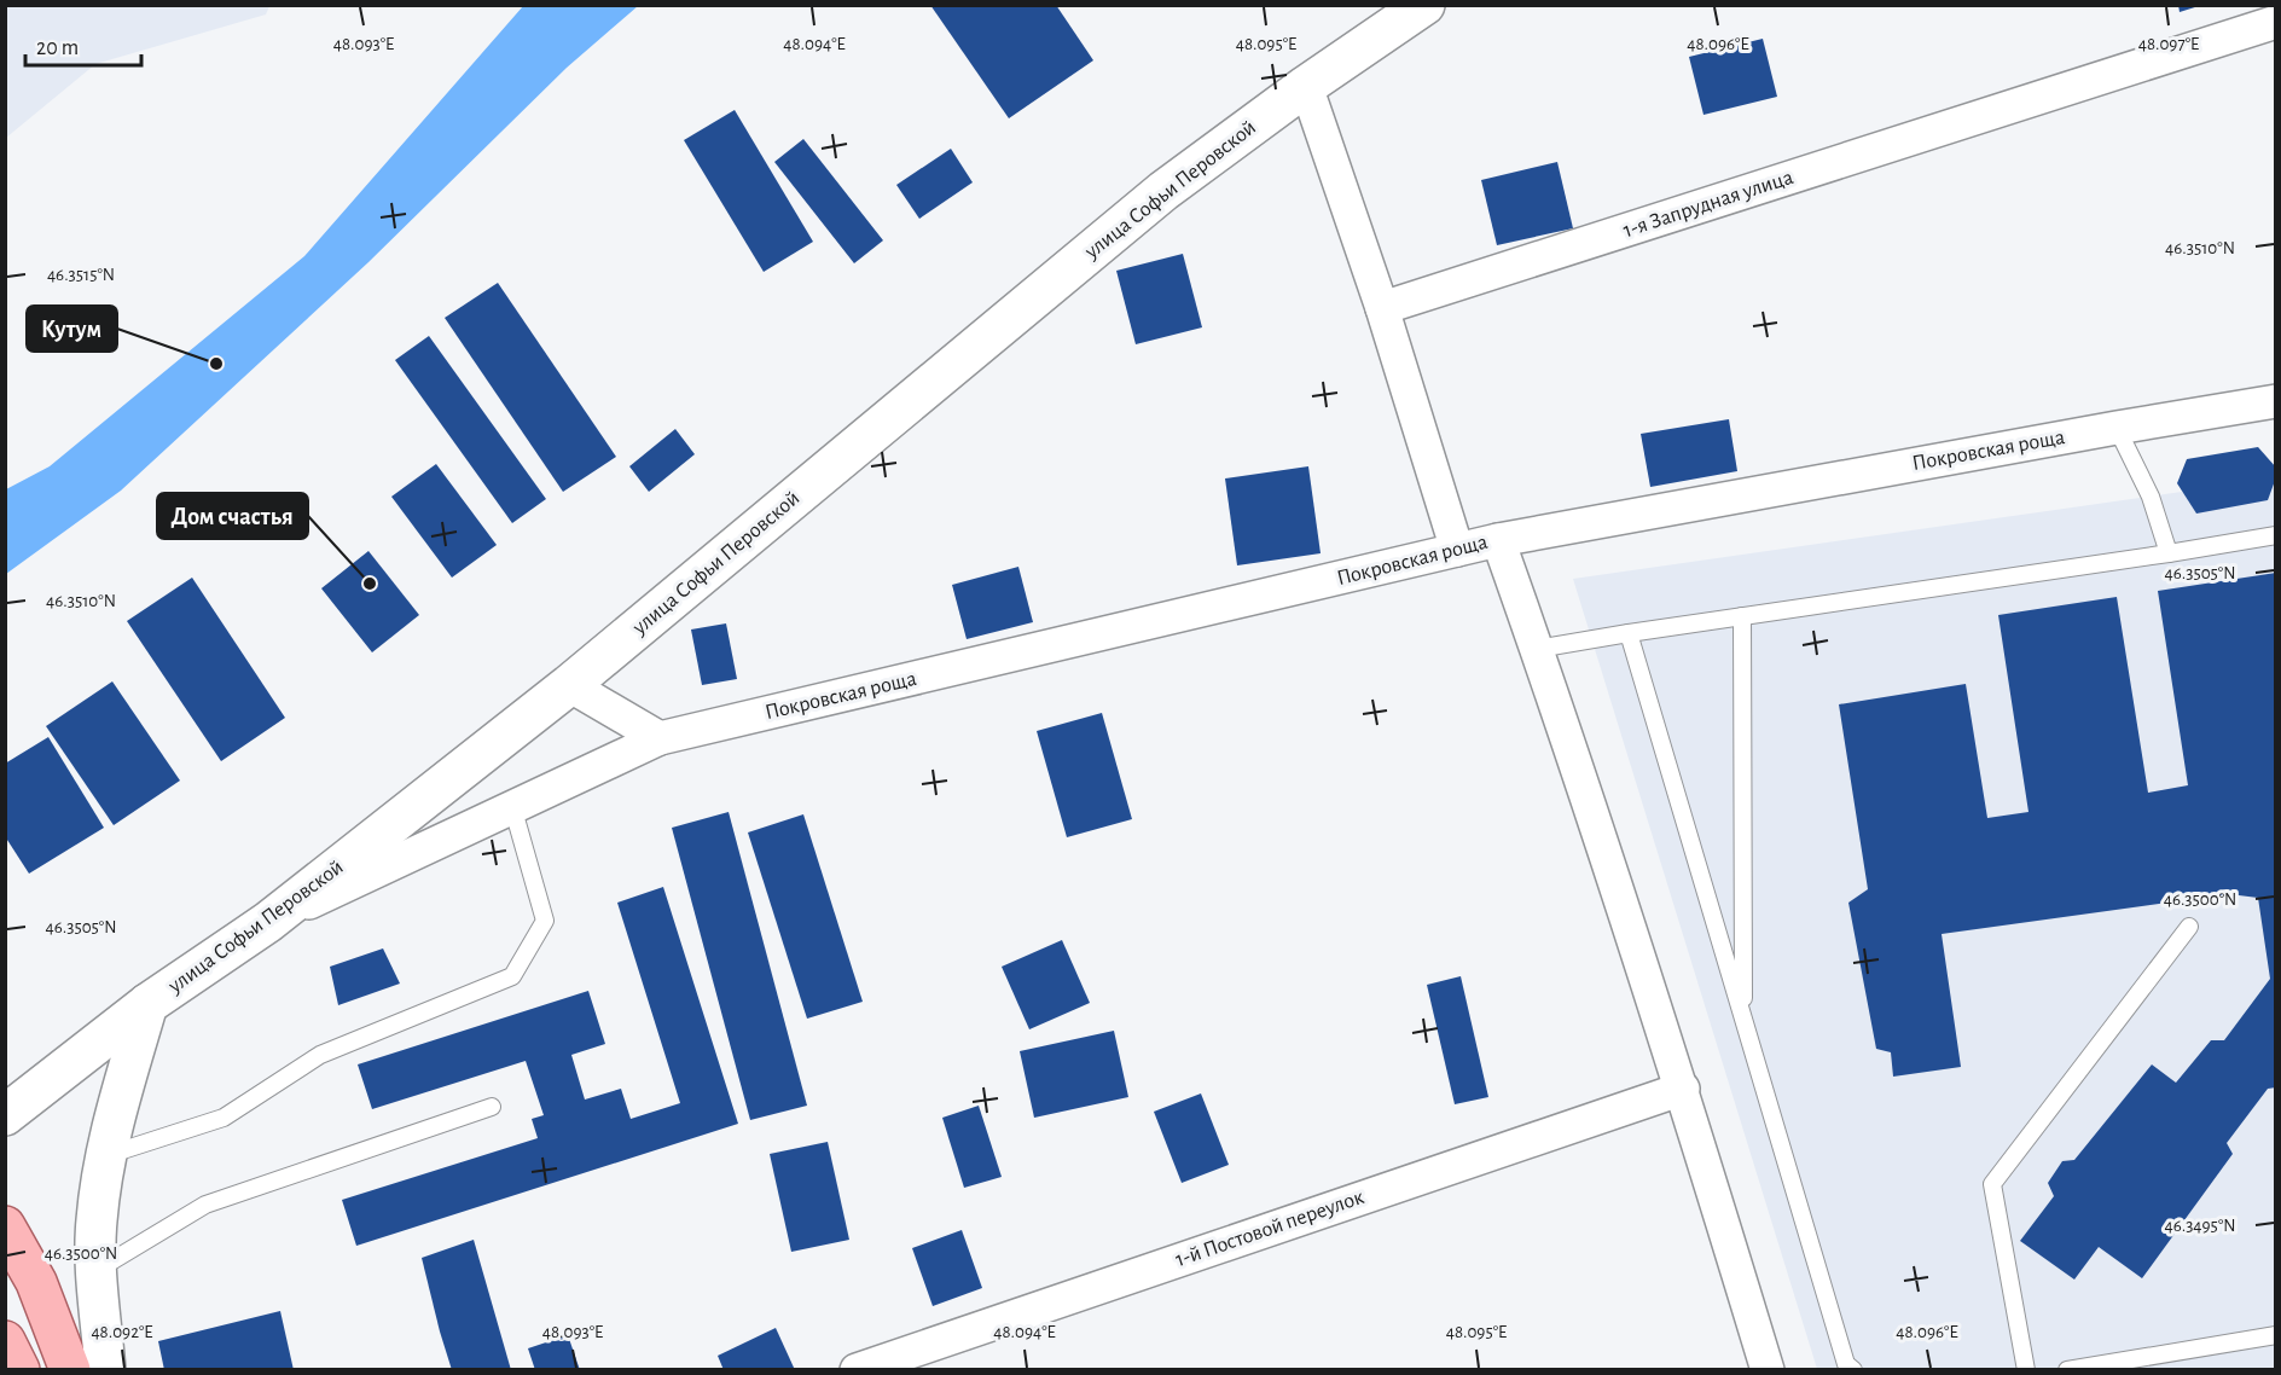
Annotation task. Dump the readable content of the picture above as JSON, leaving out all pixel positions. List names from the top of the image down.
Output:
{
  "streets": {
    "main road": ["улица Софьи Перовской"],
    "street": ["1-я Запрудная улица", "Покровская роща", "1-й Постовой переулок"]
  },
  "crossings": [
    ["улица Софьи Перовской", "Покровская роща"]
  ],
  "places": ["Кутум", "Дом счастья"],
  "scale_bar": "20 m",
  "coordinates": [
    "48.093°E",
    "48.094°E",
    "48.095°E",
    "48.096°E",
    "48.097°E",
    "46.3510°N",
    "46.3515°N",
    "46.3505°N",
    "46.3500°N",
    "46.3495°N",
    "48.092°E"
  ]
}
